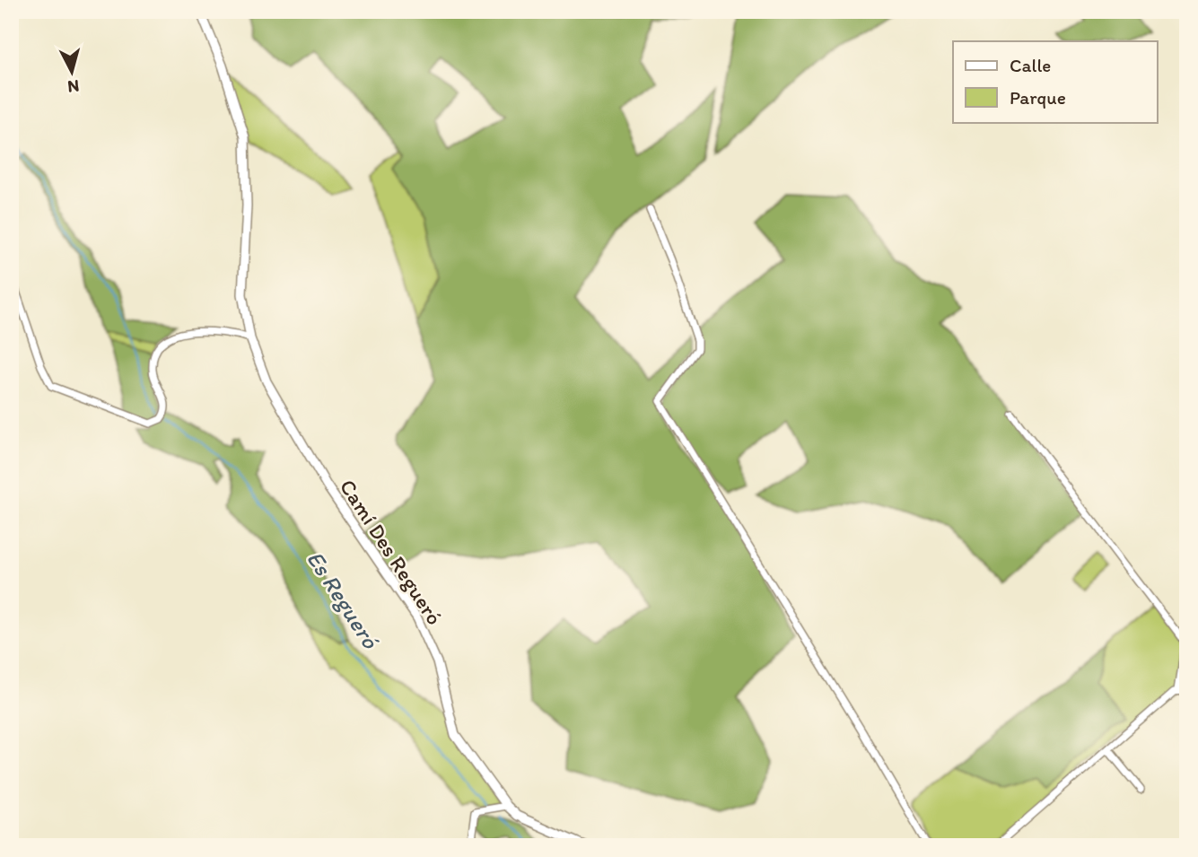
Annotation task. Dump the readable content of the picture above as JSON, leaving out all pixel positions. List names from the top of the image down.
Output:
{
  "streets": {
    "street": ["Camí Des Regueró"]
  },
  "water": ["Es Regueró"],
  "legend": ["Calle", "Parque"],
  "north": "bottom"
}
